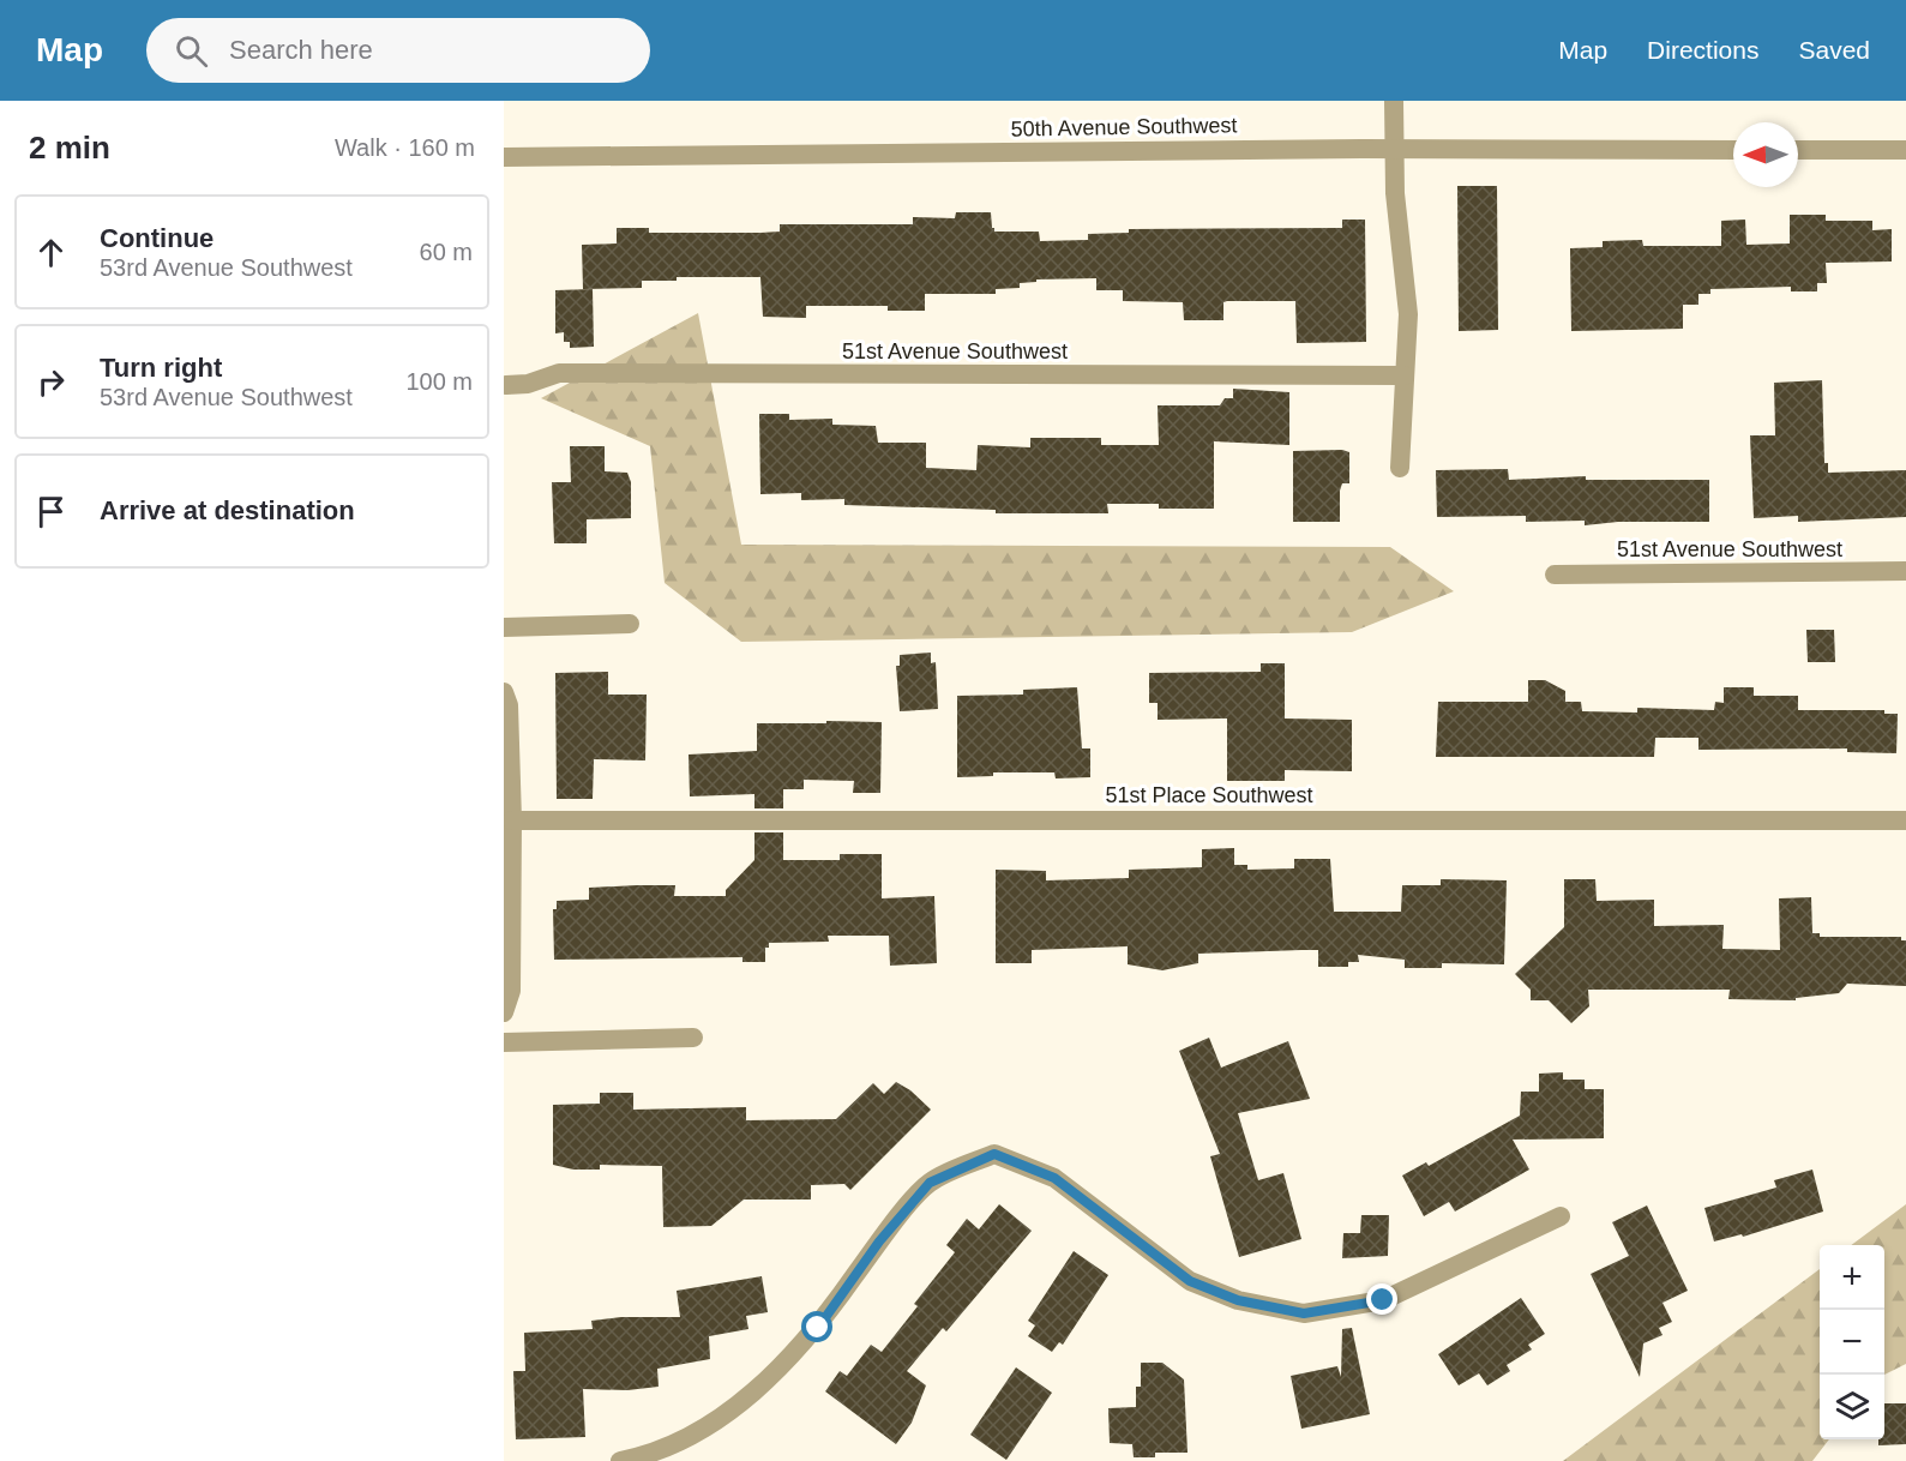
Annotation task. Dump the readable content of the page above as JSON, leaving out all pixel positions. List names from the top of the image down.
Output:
{
  "streets": {
    "street": ["50th Avenue Southwest", "51st Avenue Southwest", "51st Place Southwest"]
  },
  "north": "left",
  "page": {
    "header": "Map",
    "search": "Search here",
    "nav": ["Map", "Directions", "Saved"],
    "heading": ["2 min", "Walk · 160 m"],
    "list": [
      ["Continue", "53rd Avenue Southwest", "60 m"],
      ["Turn right", "53rd Avenue Southwest", "100 m"],
      "Arrive at destination"
    ],
    "map_buttons": ["+", "−"]
  }
}
